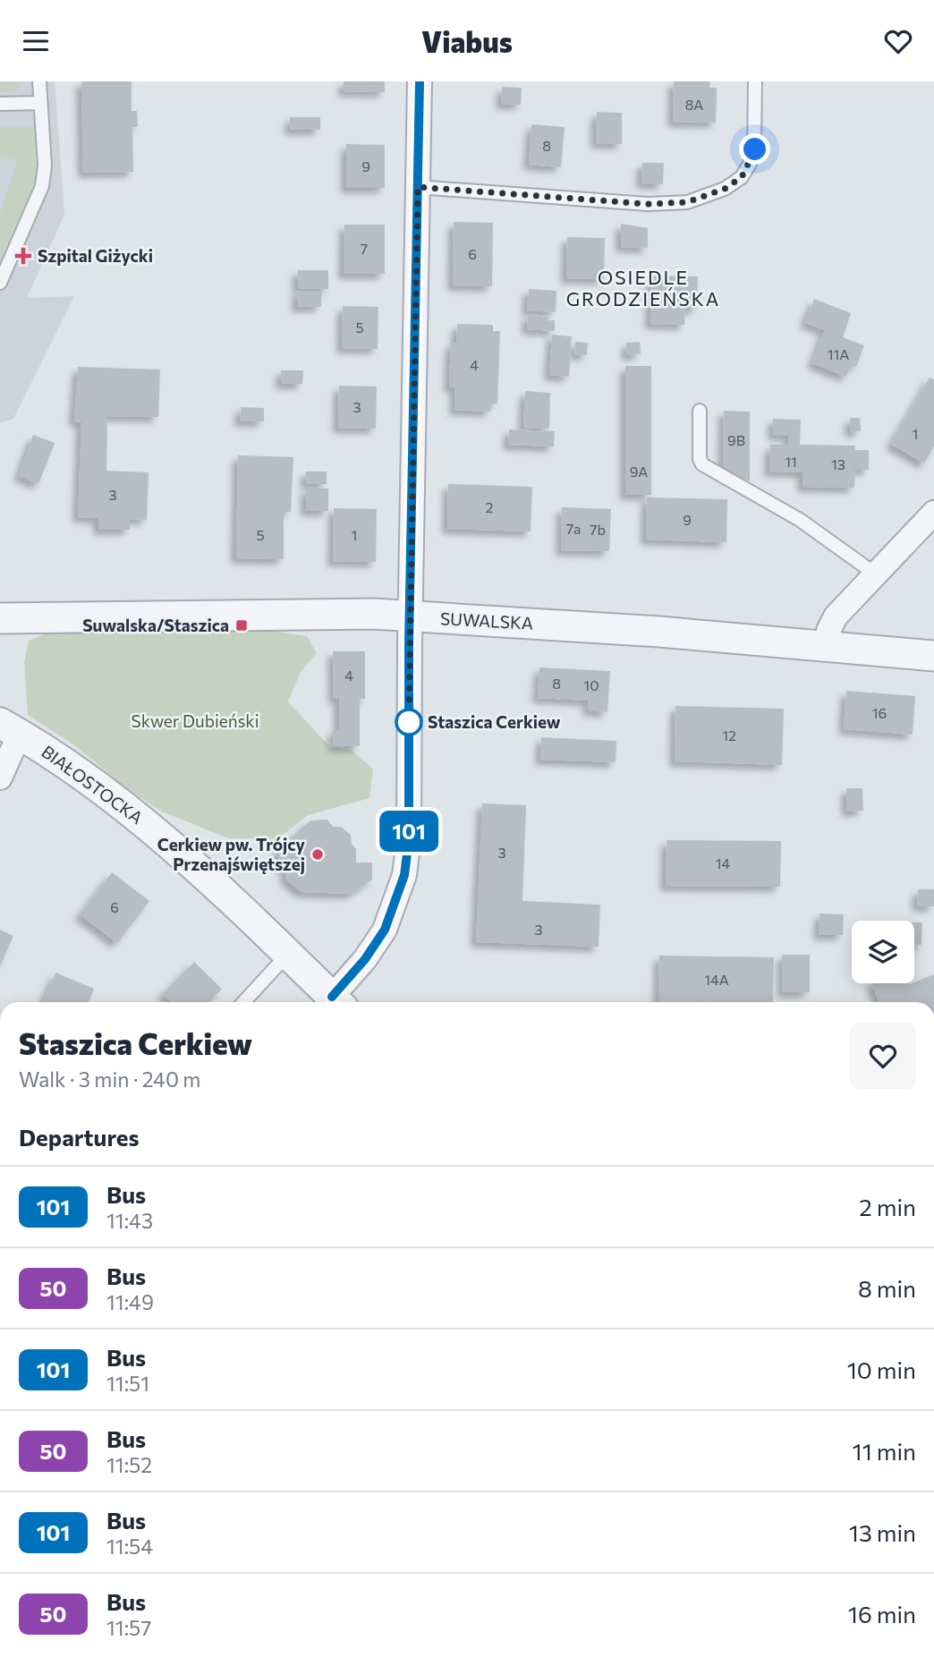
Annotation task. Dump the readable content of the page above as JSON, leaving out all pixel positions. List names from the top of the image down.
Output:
{
  "streets": {
    "street": ["SUWALSKA", "BIAŁOSTOCKA"]
  },
  "districts": ["OSIEDLE GRODZIEŃSKA"],
  "parks": ["Skwer Dubieński"],
  "places": {
    "health": ["Szpital Giżycki"],
    "transit": ["Suwalska/Staszica"],
    "other": ["Staszica Cerkiew", "Cerkiew pw. Trójcy Przenajświętszej"]
  },
  "lines": ["bus line 101"],
  "house_numbers": [
    "8A",
    "8",
    "9",
    "7",
    "6",
    "5",
    "11A",
    "4",
    "3",
    "1",
    "9B",
    "11",
    "13",
    "9A",
    "3",
    "2",
    "9",
    "7a",
    "7b",
    "5",
    "1",
    "4",
    "8",
    "10",
    "16",
    "12",
    "3",
    "14",
    "6",
    "3",
    "14A"
  ],
  "page": {
    "header": "Viabus",
    "on_map": "101",
    "heading": [
      ["Staszica Cerkiew", "Walk · 3 min · 240 m"],
      "Departures"
    ],
    "list": [
      {
        "mark": "101",
        "name": "Bus",
        "note": "11:43",
        "value": "2 min"
      },
      {
        "mark": "50",
        "name": "Bus",
        "note": "11:49",
        "value": "8 min"
      },
      {
        "mark": "101",
        "name": "Bus",
        "note": "11:51",
        "value": "10 min"
      },
      {
        "mark": "50",
        "name": "Bus",
        "note": "11:52",
        "value": "11 min"
      },
      {
        "mark": "101",
        "name": "Bus",
        "note": "11:54",
        "value": "13 min"
      },
      {
        "mark": "50",
        "name": "Bus",
        "note": "11:57",
        "value": "16 min"
      }
    ]
  }
}
